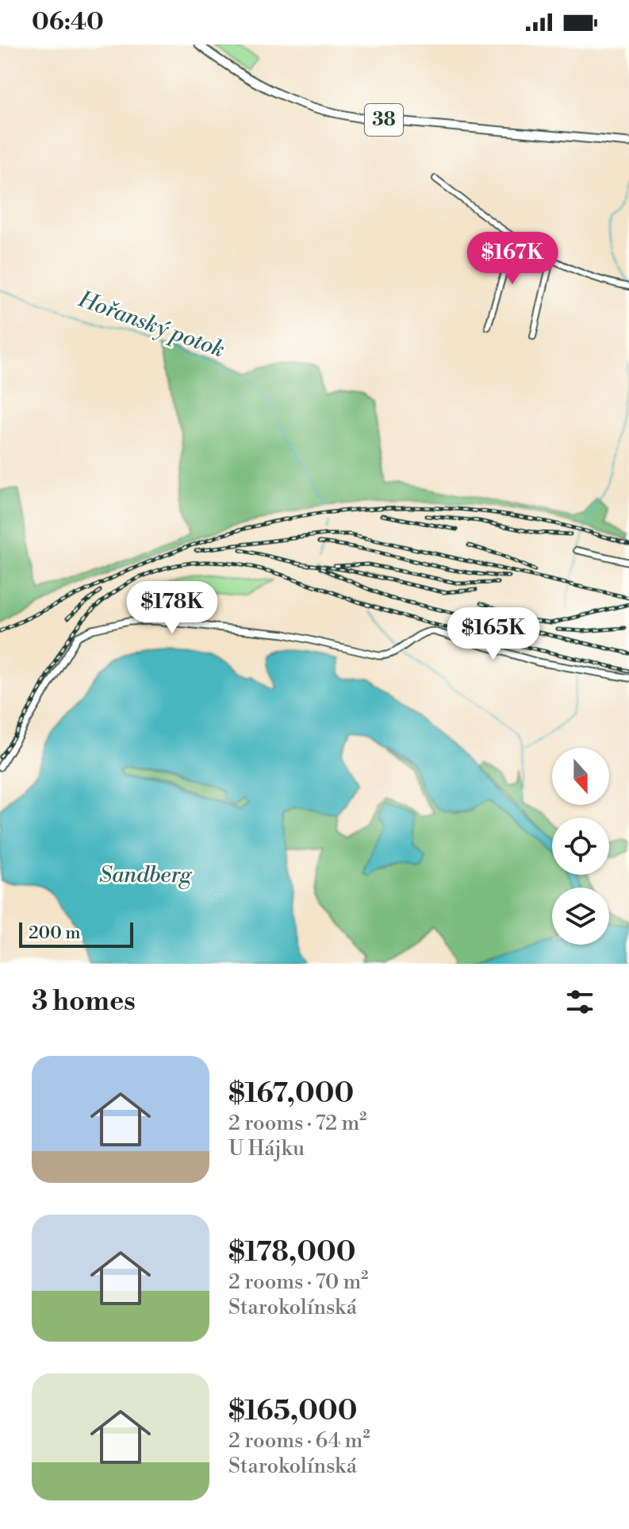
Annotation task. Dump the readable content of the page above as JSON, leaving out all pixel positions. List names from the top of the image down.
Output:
{
  "streets": {
    "main road": ["38"]
  },
  "water": ["Hořanský potok", "Sandberg"],
  "scale_bar": "200 m",
  "north": "bottom",
  "page": {
    "status": "06:40",
    "price": ["$167K", "$178K", "$165K"],
    "scale": "200 m",
    "heading": "3 homes",
    "list": [
      {
        "name": "$167,000",
        "note": "2 rooms · 72 m² · U Hájku"
      },
      {
        "name": "$178,000",
        "note": "2 rooms · 70 m² · Starokolínská"
      },
      {
        "name": "$165,000",
        "note": "2 rooms · 64 m² · Starokolínská"
      }
    ]
  }
}
